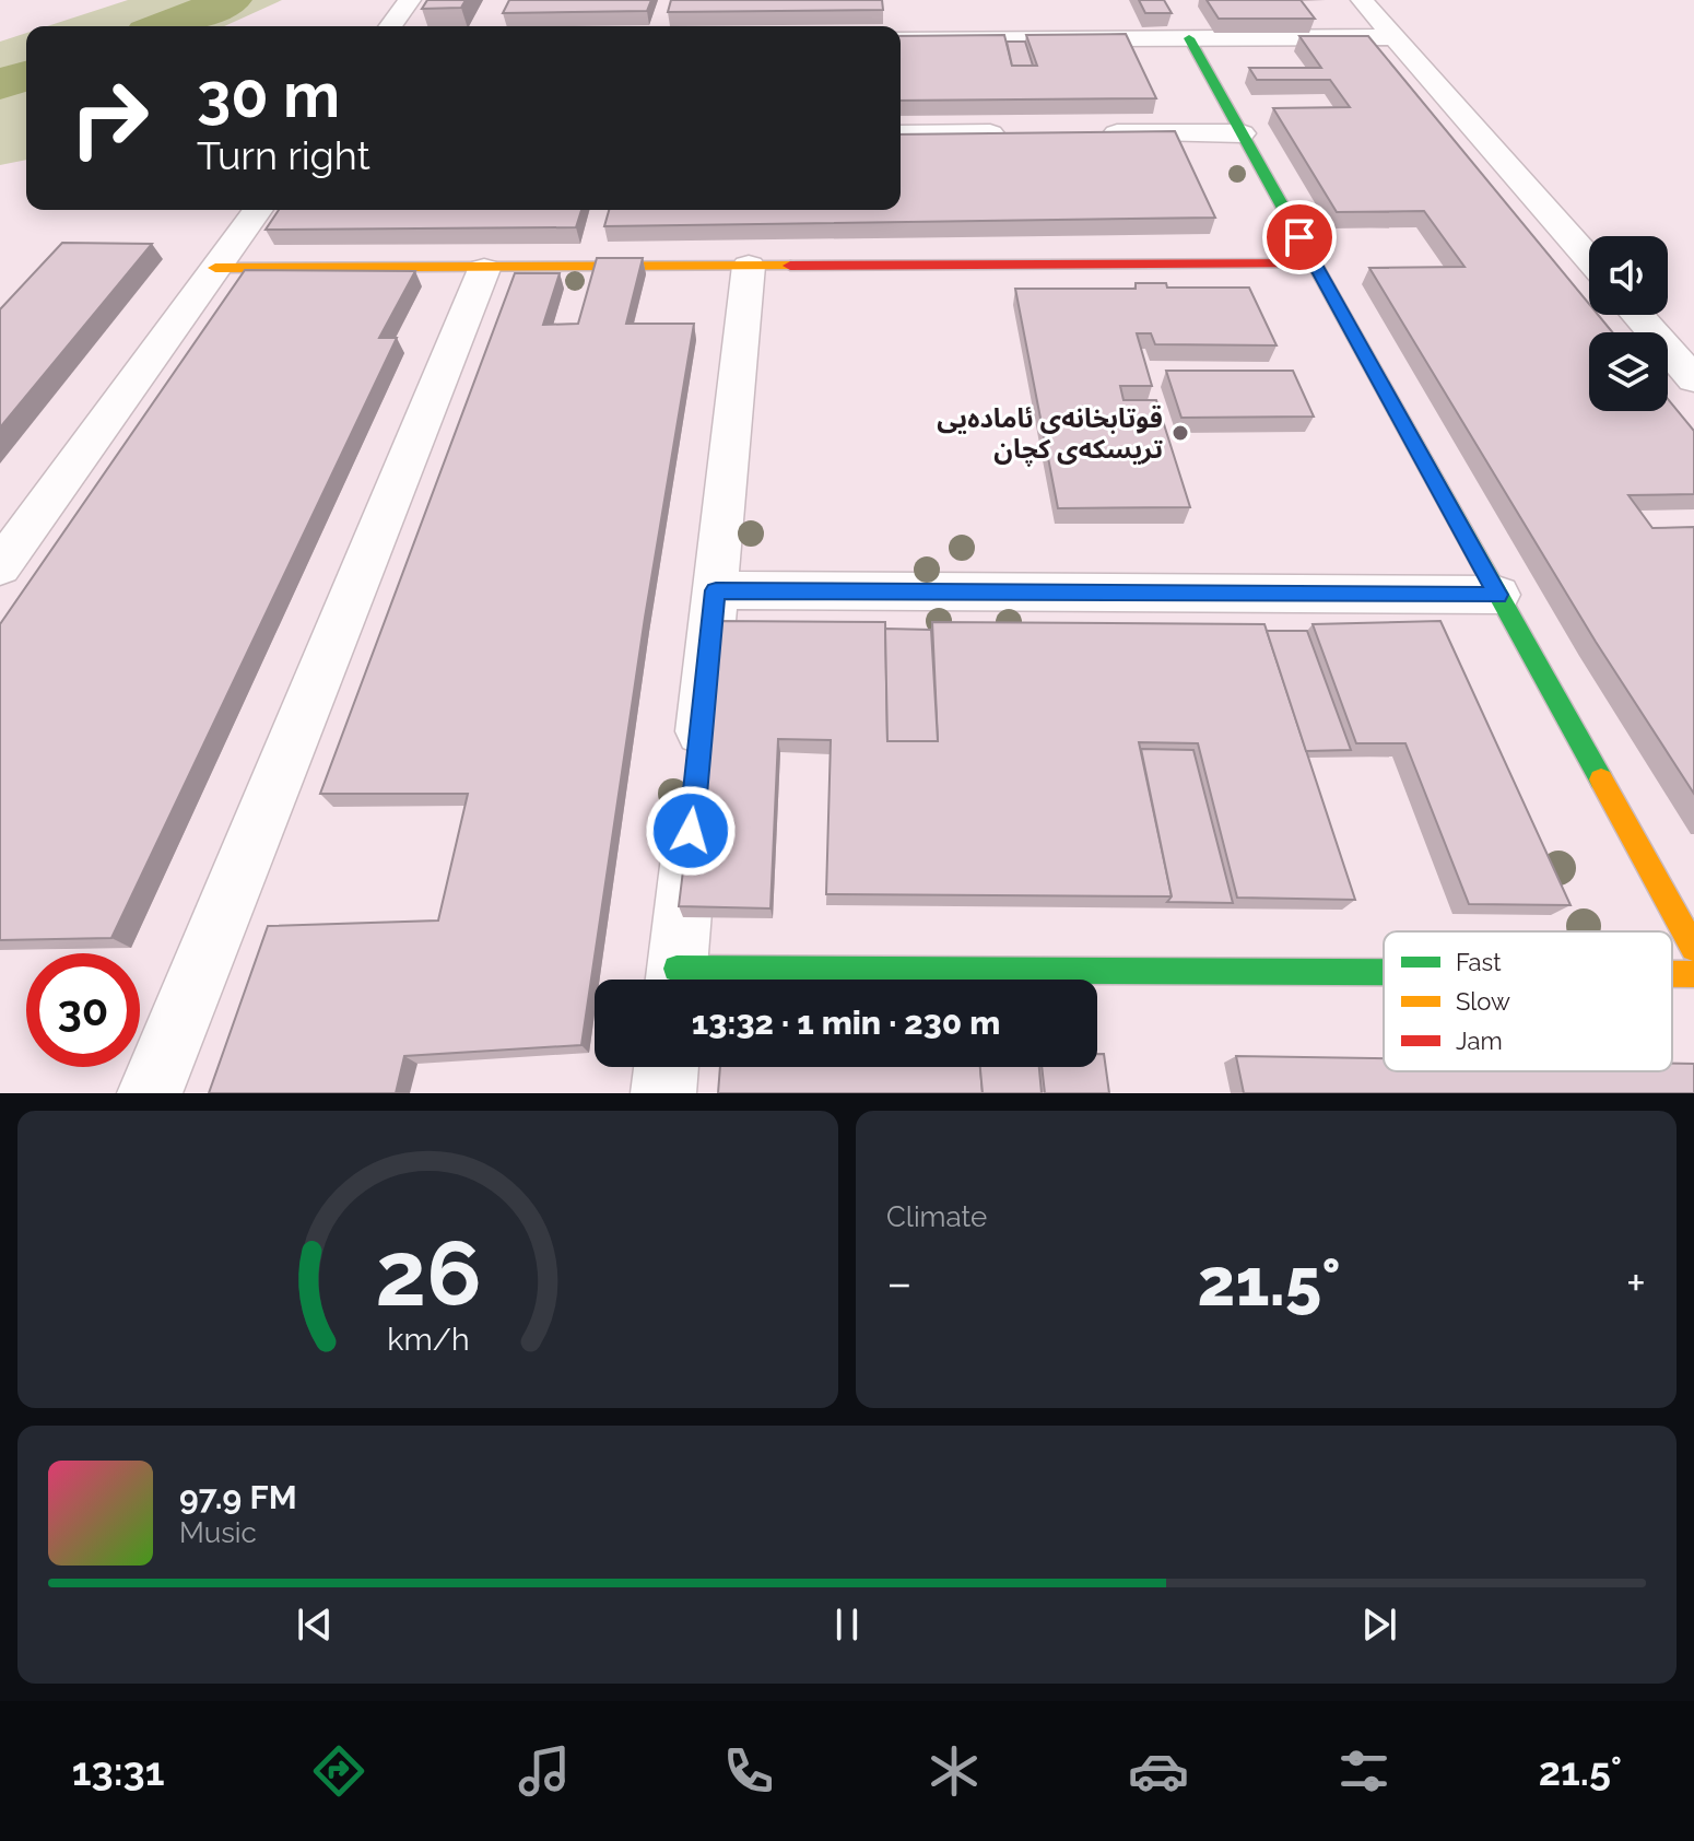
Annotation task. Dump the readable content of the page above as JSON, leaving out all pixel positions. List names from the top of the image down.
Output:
{
  "places": ["قوتابخانەی ئامادەیی تریسکەی کچان"],
  "legend": ["Fast", "Slow", "Jam"],
  "page": {
    "turn": ["30 m", "Turn right"],
    "limit": "30",
    "trip": "13:32 · 1 min · 230 m",
    "tile": "Climate",
    "heat": ["−", "21.5°", "+"],
    "song": ["97.9 FM", "Music"],
    "tabs": ["13:31", "21.5°"],
    "gauge": ["26", "km/h"]
  }
}
